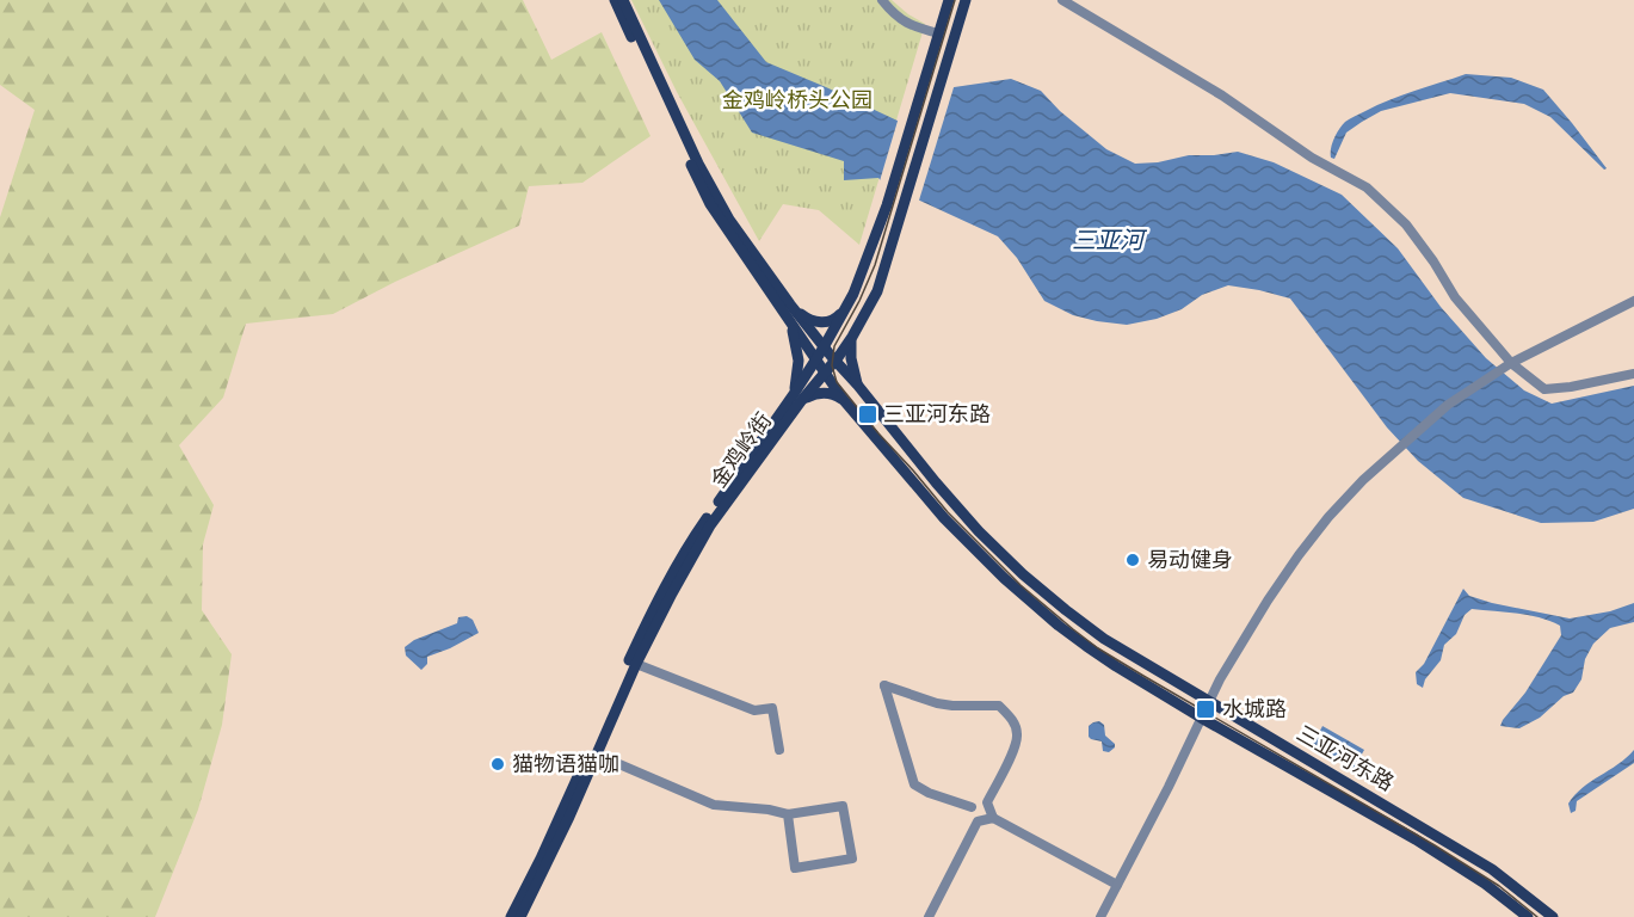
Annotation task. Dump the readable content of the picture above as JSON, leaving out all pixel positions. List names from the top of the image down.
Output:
{
  "streets": {
    "main road": ["金鸡岭街", "三亚河东路"]
  },
  "crossings": [
    ["金鸡岭街", "三亚河东路"]
  ],
  "water": ["三亚河"],
  "parks": ["金鸡岭桥头公园"],
  "places": {
    "transit": ["三亚河东路", "水城路"],
    "other": ["易动健身", "猫物语猫咖"]
  }
}
